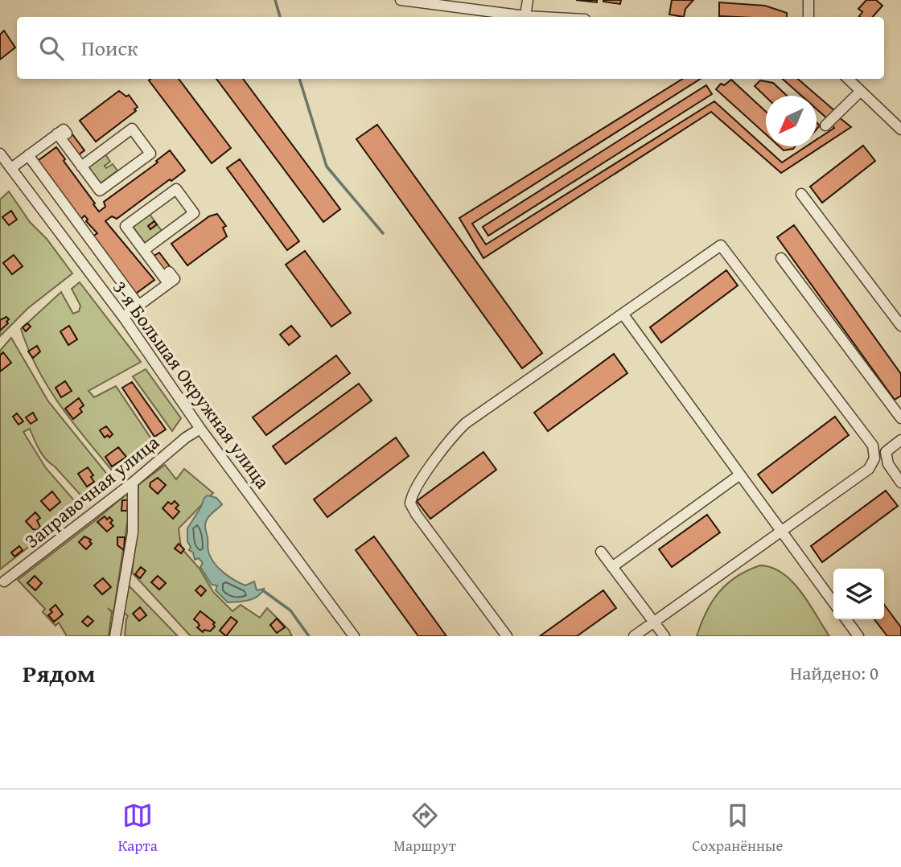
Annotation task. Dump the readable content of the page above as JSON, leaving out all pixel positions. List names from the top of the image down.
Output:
{
  "streets": {
    "street": ["3-я Большая Окружная улица", "Заправочная улица"]
  },
  "crossings": [
    ["3-я Большая Окружная улица", "Заправочная улица"]
  ],
  "north": "bottom left",
  "page": {
    "search": "Поиск",
    "heading": ["Рядом", "Найдено: 0"],
    "nav": ["Карта", "Маршрут", "Сохранённые"]
  }
}
